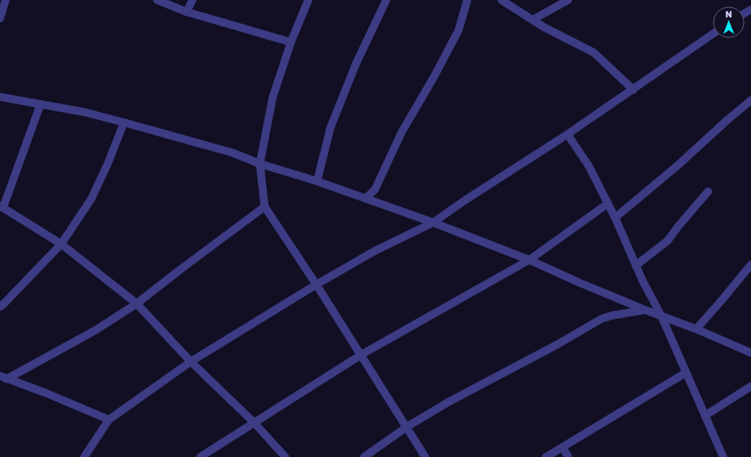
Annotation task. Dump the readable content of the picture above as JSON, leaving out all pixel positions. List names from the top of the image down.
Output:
{
  "north": "top"
}
